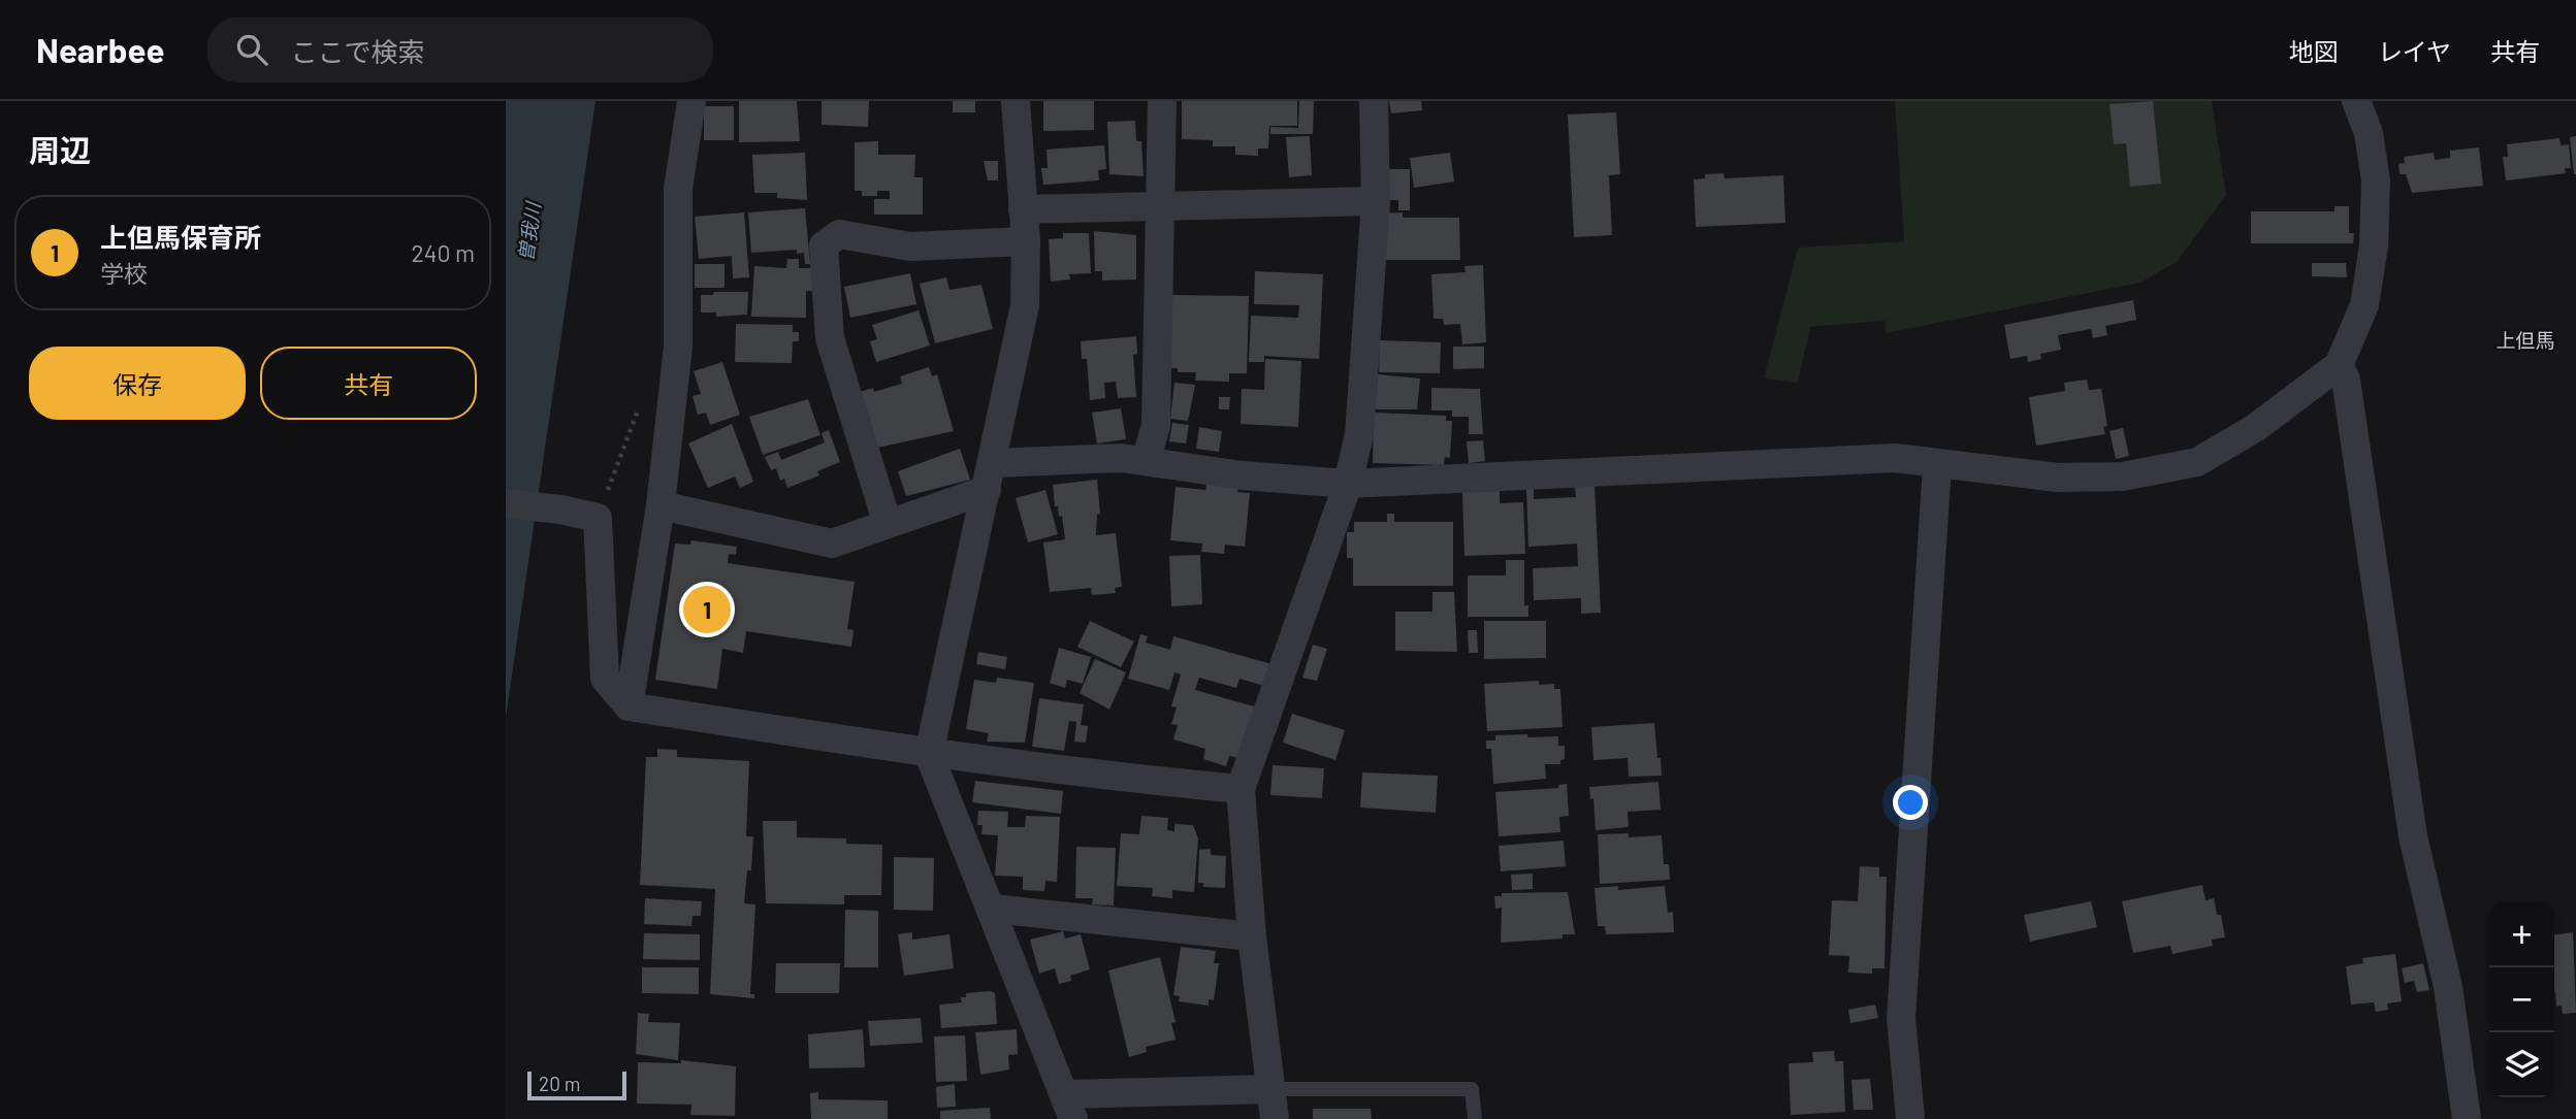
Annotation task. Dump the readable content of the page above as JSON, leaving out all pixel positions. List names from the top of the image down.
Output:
{
  "districts": ["上但馬"],
  "water": ["曽我川"],
  "scale_bar": "20 m",
  "page": {
    "header": "Nearbee",
    "search": "ここで検索",
    "nav": ["地図", "レイヤ", "共有"],
    "heading": "周辺",
    "list": [
      {
        "mark": "1",
        "name": "上但馬保育所",
        "note": "学校",
        "value": "240 m"
      }
    ],
    "buttons": ["保存", "共有"],
    "pins": "1",
    "map_buttons": ["+", "−"],
    "scale": "20 m"
  }
}
